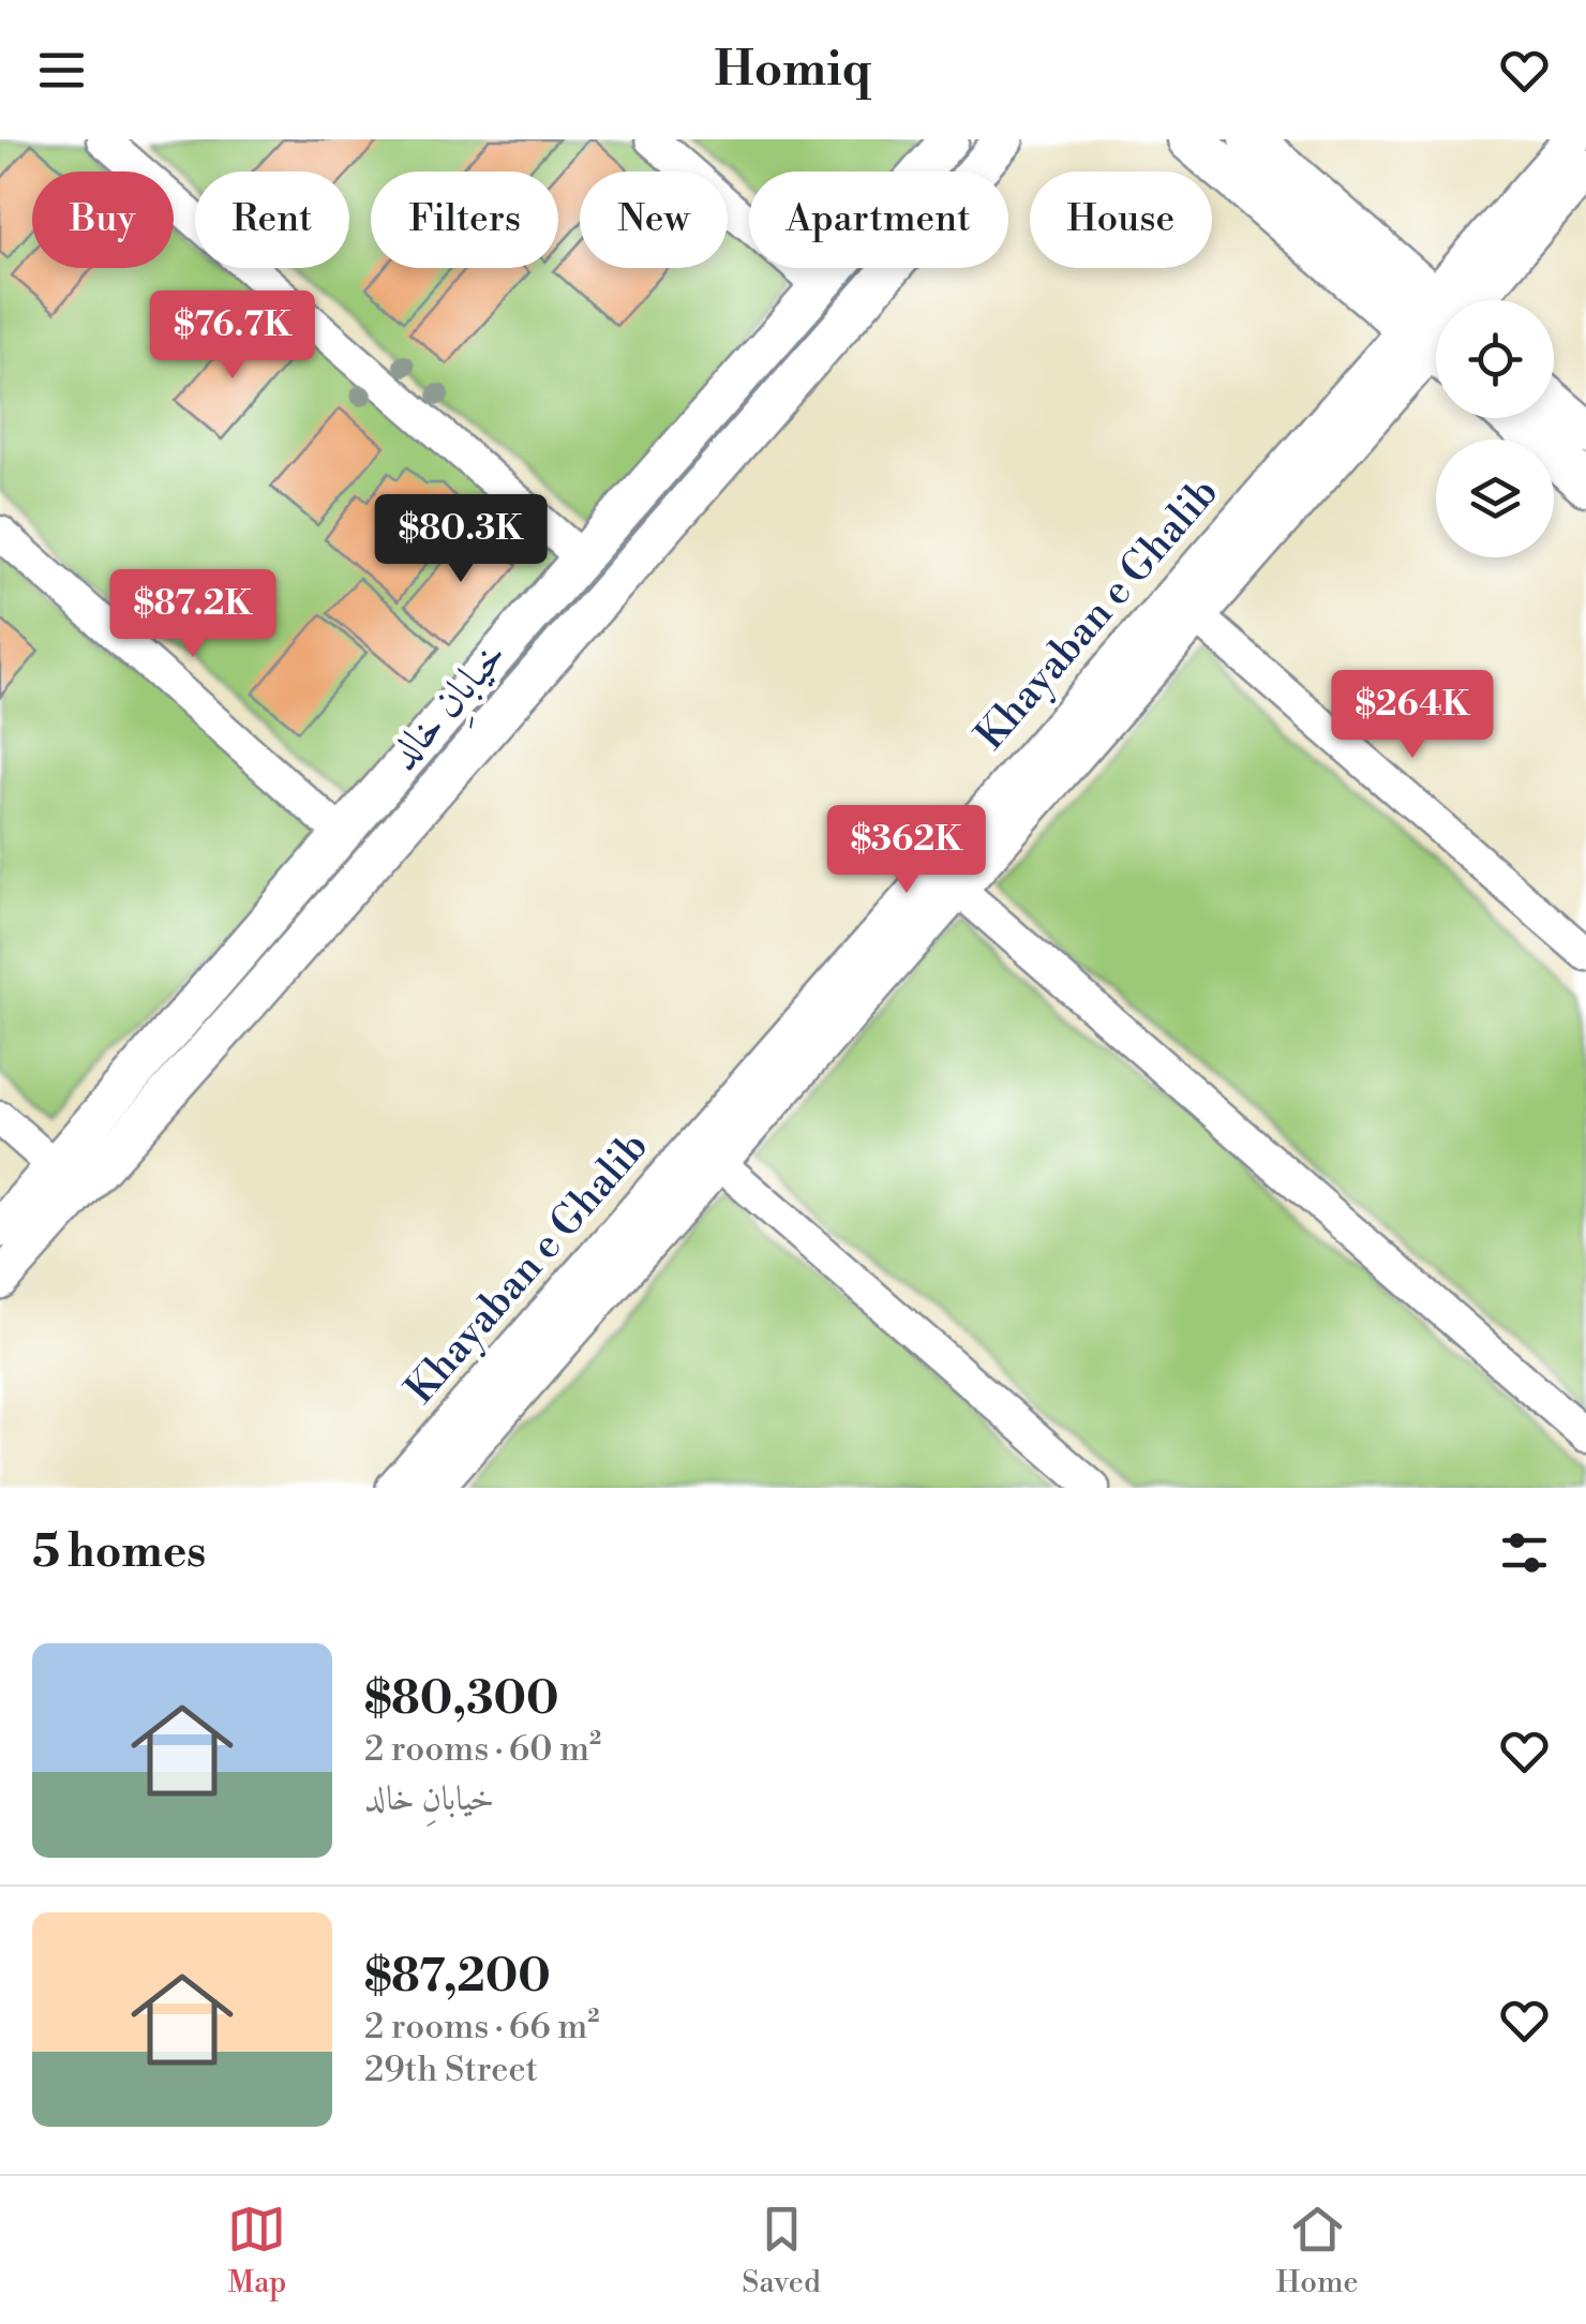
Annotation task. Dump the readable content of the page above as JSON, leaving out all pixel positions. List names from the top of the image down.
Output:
{
  "streets": {
    "street": ["Khayaban e Ghalib", "خیابانِ خالد"]
  },
  "page": {
    "header": "Homiq",
    "chip": [
      "Buy",
      "Rent",
      "Filters",
      "New",
      "Apartment",
      "House"
    ],
    "price": [
      "$76.7K",
      "$80.3K",
      "$87.2K",
      "$264K",
      "$362K"
    ],
    "heading": "5 homes",
    "list": [
      {
        "name": "$80,300",
        "note": "2 rooms · 60 m² · خیابانِ خالد"
      },
      {
        "name": "$87,200",
        "note": "2 rooms · 66 m² · 29th Street"
      }
    ],
    "tabs": ["Map", "Saved", "Home"]
  }
}
